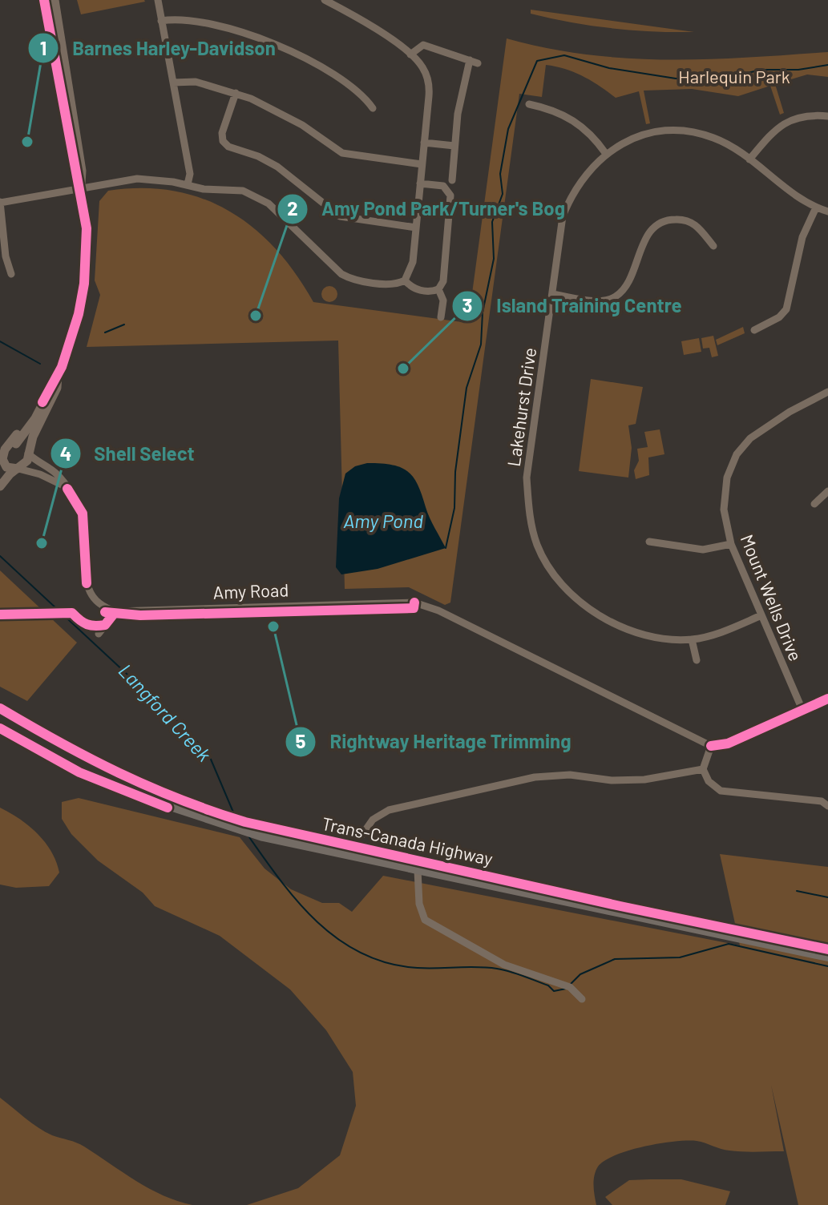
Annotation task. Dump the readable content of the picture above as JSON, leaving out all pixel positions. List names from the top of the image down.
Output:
{
  "streets": {
    "highway": ["Trans-Canada Highway"],
    "street": ["Lakehurst Drive", "Amy Road", "Mount Wells Drive"]
  },
  "crossings": [
    ["Lakehurst Drive", "Mount Wells Drive"]
  ],
  "water": ["Amy Pond", "Langford Creek"],
  "parks": ["Harlequin Park"],
  "places": [
    "Barnes Harley-Davidson",
    "Amy Pond Park/Turner's Bog",
    "Island Training Centre",
    "Shell Select",
    "Rightway Heritage Trimming"
  ]
}
